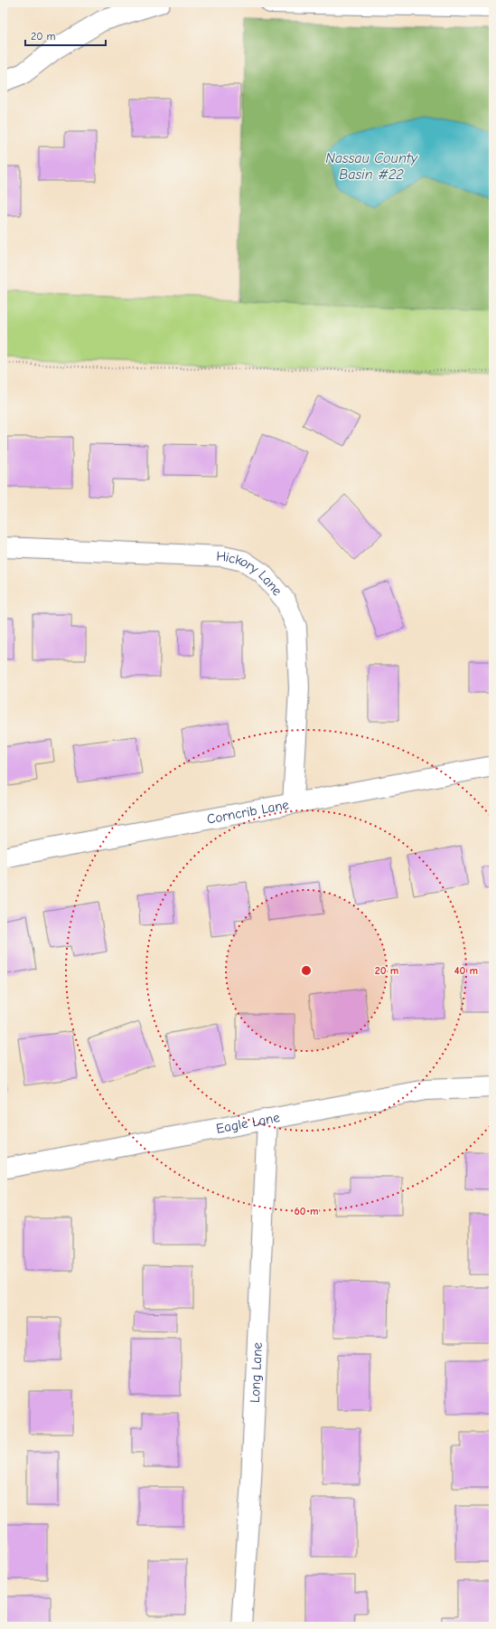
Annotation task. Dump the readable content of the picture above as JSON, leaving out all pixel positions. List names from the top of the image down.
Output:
{
  "streets": {
    "street": [
      "Hickory Lane",
      "Corncrib Lane",
      "Eagle Lane",
      "Long Lane"
    ]
  },
  "crossings": [
    ["Hickory Lane", "Corncrib Lane"],
    ["Eagle Lane", "Long Lane"]
  ],
  "water": ["Nassau County Basin #22"],
  "scale_bar": "20 m",
  "rings": ["20 m", "40 m", "60 m"]
}
